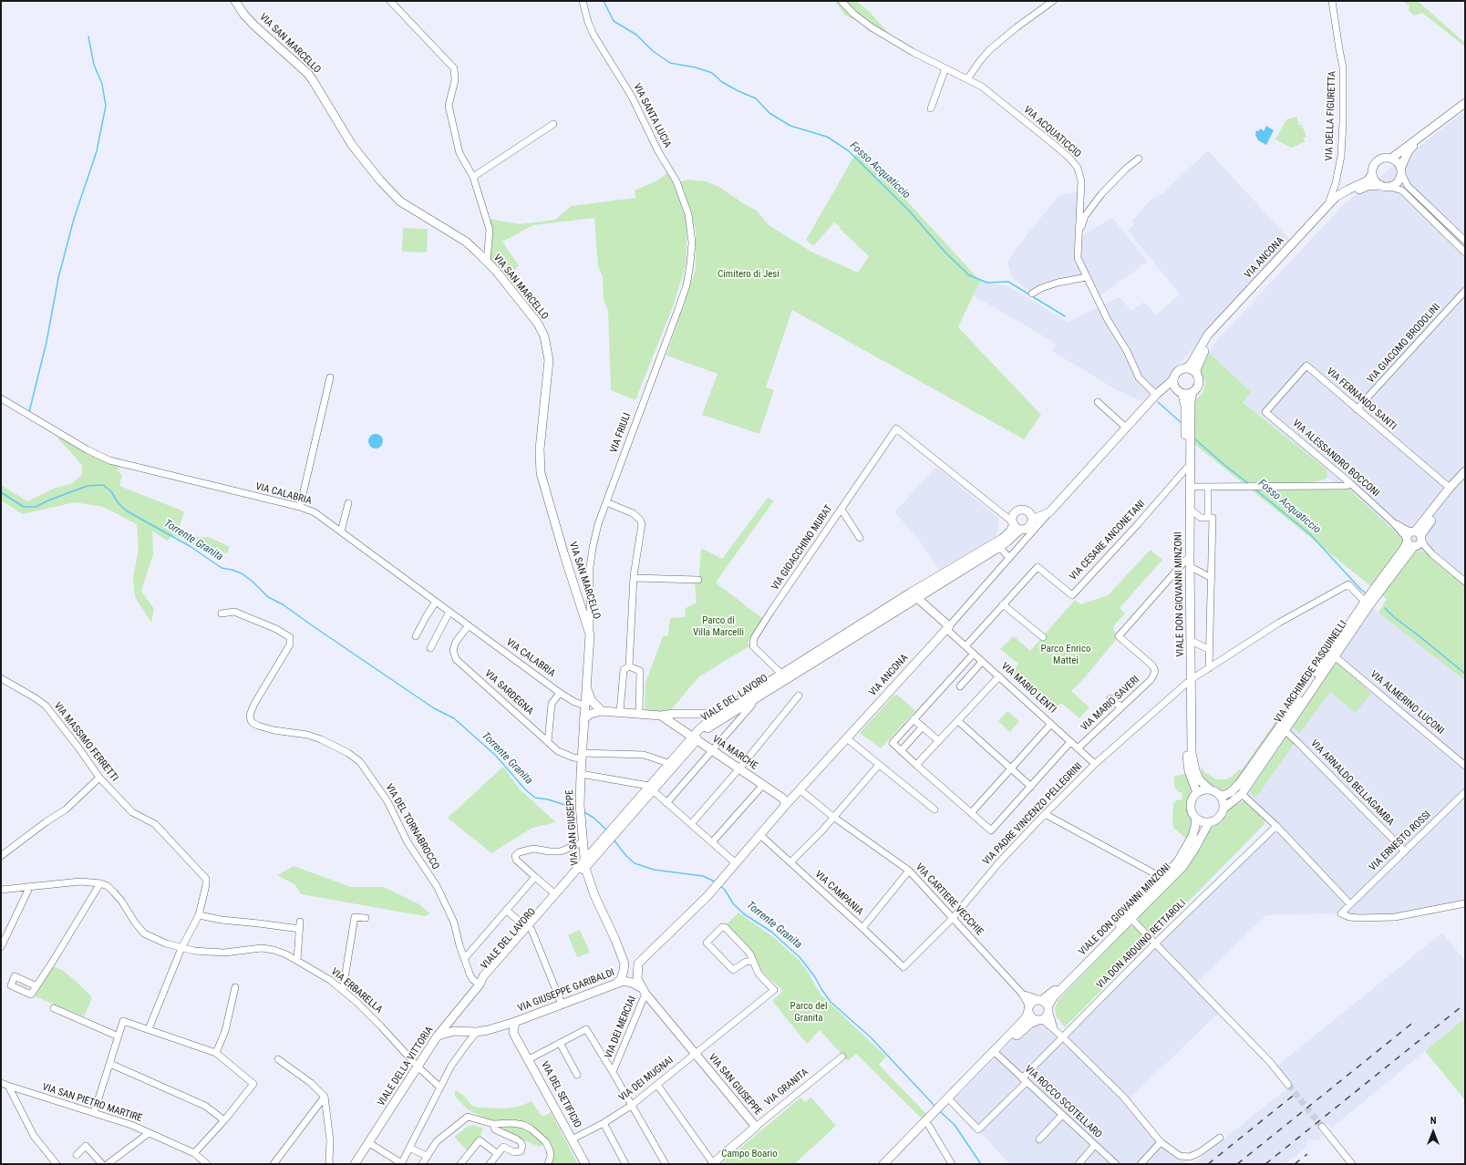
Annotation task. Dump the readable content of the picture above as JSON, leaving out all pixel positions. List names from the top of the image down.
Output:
{
  "streets": {
    "main road": [
      "VIA SAN MARCELLO",
      "VIA ANCONA",
      "VIALE DON GIOVANNI MINZONI",
      "VIA ARCHIMEDE PASQUINELLI",
      "VIA MARIO LENTI",
      "VIALE DEL LAVORO",
      "VIA MARCHE",
      "VIA SAN GIUSEPPE",
      "VIA GIUSEPPE GARIBALDI",
      "VIALE DELLA VITTORIA",
      "VIA GRANITA",
      "VIA DEL SETIFICIO"
    ],
    "street": [
      "VIA SANTA LUCIA",
      "VIA DELLA FIGURETTA",
      "VIA ACQUATICCIO",
      "VIA GIACOMO BRODOLINI",
      "VIA FERNANDO SANTI",
      "VIA FRIULI",
      "VIA ALESSANDRO BOCCONI",
      "VIA CALABRIA",
      "VIA CESARE ANCONETANI",
      "VIA GIOACCHINO MURAT",
      "VIA SARDEGNA",
      "VIA ALMERINO LUCONI",
      "VIA MARIO SAVERI",
      "VIA MASSIMO FERRETTI",
      "VIA ARNALDO BELLAGAMBA",
      "VIA PADRE VINCENZO PELLEGRINI",
      "VIA DEL TORNABROCCO",
      "VIA ERNESTO ROSSI",
      "VIA CAMPANIA",
      "VIA CARTIERE VECCHIE",
      "VIA DON ARDUINO RETTAROLI",
      "VIA ERBARELLA",
      "VIA DEI MERCIAI",
      "VIA DEI MUGNAI",
      "VIA ROCCO SCOTELLARO",
      "VIA SAN PIETRO MARTIRE"
    ]
  },
  "crossings": [
    ["VIA SAN MARCELLO", "VIA FRIULI"],
    ["VIA SAN MARCELLO", "VIA CALABRIA"],
    ["VIA SAN MARCELLO", "VIA MARCHE"],
    ["VIA SAN MARCELLO", "VIA SAN GIUSEPPE"],
    ["VIA SANTA LUCIA", "VIA FRIULI"],
    ["VIA DELLA FIGURETTA", "VIA ANCONA"],
    ["VIA ACQUATICCIO", "VIA ANCONA"],
    ["VIA ANCONA", "VIALE DON GIOVANNI MINZONI"],
    ["VIA ANCONA", "VIA MARIO LENTI"],
    ["VIA ANCONA", "VIALE DEL LAVORO"],
    ["VIA ANCONA", "VIA MARCHE"],
    ["VIA ANCONA", "VIA CARTIERE VECCHIE"],
    ["VIA GIACOMO BRODOLINI", "VIA FERNANDO SANTI"],
    ["VIA FERNANDO SANTI", "VIA ALESSANDRO BOCCONI"],
    ["VIA FERNANDO SANTI", "VIA ARCHIMEDE PASQUINELLI"],
    ["VIA ALESSANDRO BOCCONI", "VIA ARCHIMEDE PASQUINELLI"],
    ["VIA CALABRIA", "VIA SARDEGNA"],
    ["VIA CALABRIA", "VIA MARCHE"],
    ["VIA CALABRIA", "VIA SAN GIUSEPPE"],
    ["VIA CESARE ANCONETANI", "VIALE DON GIOVANNI MINZONI"],
    ["VIA CESARE ANCONETANI", "VIA MARIO LENTI"],
    ["VIA GIOACCHINO MURAT", "VIALE DEL LAVORO"],
    ["VIALE DON GIOVANNI MINZONI", "VIA ARCHIMEDE PASQUINELLI"],
    ["VIALE DON GIOVANNI MINZONI", "VIA MARIO SAVERI"],
    ["VIALE DON GIOVANNI MINZONI", "VIA PADRE VINCENZO PELLEGRINI"],
    ["VIALE DON GIOVANNI MINZONI", "VIA CARTIERE VECCHIE"],
    ["VIALE DON GIOVANNI MINZONI", "VIA DON ARDUINO RETTAROLI"],
    ["VIALE DON GIOVANNI MINZONI", "VIA ROCCO SCOTELLARO"],
    ["VIA ARCHIMEDE PASQUINELLI", "VIA ALMERINO LUCONI"],
    ["VIA ARCHIMEDE PASQUINELLI", "VIA ARNALDO BELLAGAMBA"],
    ["VIA ARCHIMEDE PASQUINELLI", "VIA PADRE VINCENZO PELLEGRINI"],
    ["VIA MARIO LENTI", "VIALE DEL LAVORO"],
    ["VIA MARIO LENTI", "VIA MARIO SAVERI"],
    ["VIA MARIO LENTI", "VIA PADRE VINCENZO PELLEGRINI"],
    ["VIA SARDEGNA", "VIALE DEL LAVORO"],
    ["VIA SARDEGNA", "VIA SAN GIUSEPPE"],
    ["VIALE DEL LAVORO", "VIA MARCHE"],
    ["VIALE DEL LAVORO", "VIA DEL TORNABROCCO"],
    ["VIALE DEL LAVORO", "VIA SAN GIUSEPPE"],
    ["VIALE DEL LAVORO", "VIALE DELLA VITTORIA"],
    ["VIA MASSIMO FERRETTI", "VIA ERBARELLA"],
    ["VIA MARCHE", "VIA SAN GIUSEPPE"],
    ["VIA ARNALDO BELLAGAMBA", "VIA ERNESTO ROSSI"],
    ["VIA PADRE VINCENZO PELLEGRINI", "VIA CAMPANIA"],
    ["VIA PADRE VINCENZO PELLEGRINI", "VIA CARTIERE VECCHIE"],
    ["VIA DEL TORNABROCCO", "VIALE DELLA VITTORIA"],
    ["VIA SAN GIUSEPPE", "VIA GIUSEPPE GARIBALDI"],
    ["VIA SAN GIUSEPPE", "VIA DEI MERCIAI"],
    ["VIA SAN GIUSEPPE", "VIA DEI MUGNAI"],
    ["VIA SAN GIUSEPPE", "VIA GRANITA"],
    ["VIA DON ARDUINO RETTAROLI", "VIA ROCCO SCOTELLARO"],
    ["VIA ERBARELLA", "VIALE DELLA VITTORIA"],
    ["VIA GIUSEPPE GARIBALDI", "VIA DEI MERCIAI"],
    ["VIA GIUSEPPE GARIBALDI", "VIALE DELLA VITTORIA"],
    ["VIA GIUSEPPE GARIBALDI", "VIA DEL SETIFICIO"],
    ["VIA DEI MERCIAI", "VIA DEI MUGNAI"],
    ["VIA DEI MUGNAI", "VIA DEL SETIFICIO"]
  ],
  "water": ["Fosso Acquaticcio", "Torrente Granita"],
  "parks": [
    "Cimitero di Jesi",
    "Parco di Villa Marcelli",
    "Parco Enrico Mattei",
    "Parco del Granita",
    "Campo Boario"
  ],
  "north": "top"
}
